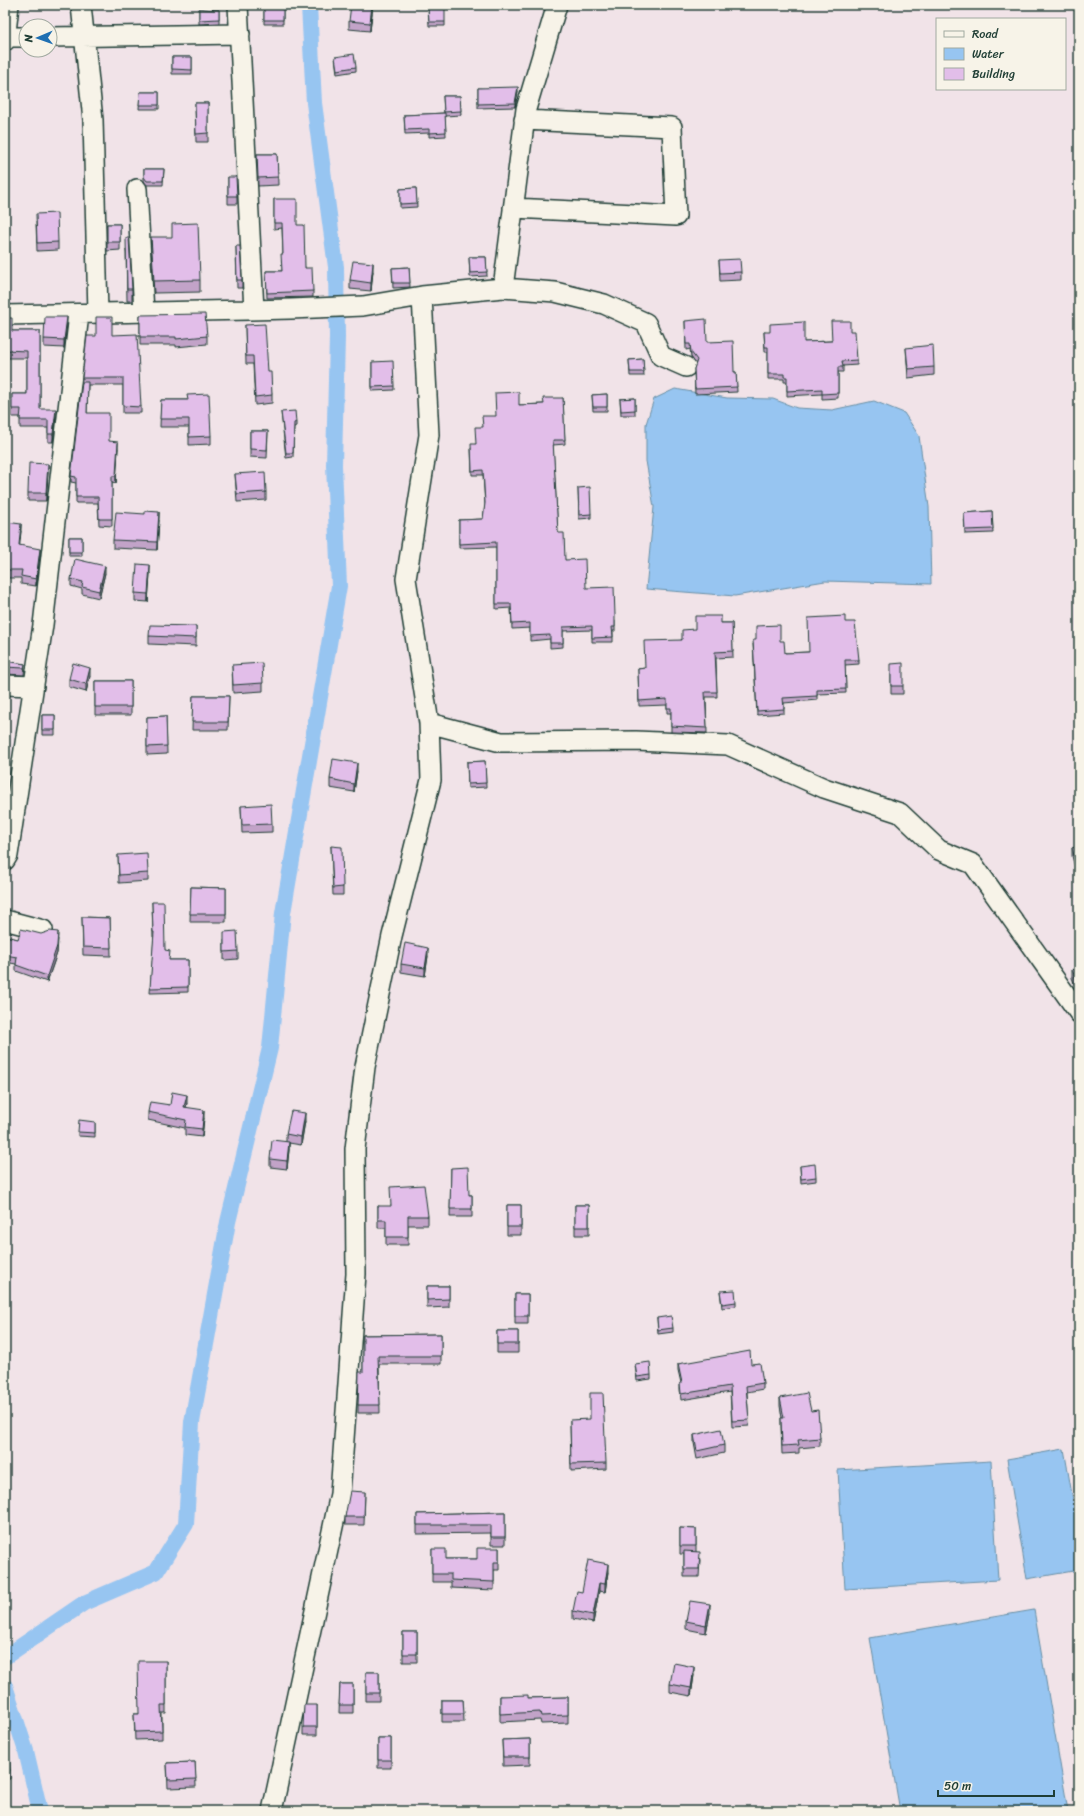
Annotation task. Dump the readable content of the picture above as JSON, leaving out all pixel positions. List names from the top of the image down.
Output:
{
  "legend": ["Road", "Water", "Building"],
  "scale_bar": "50 m",
  "north": "left"
}
